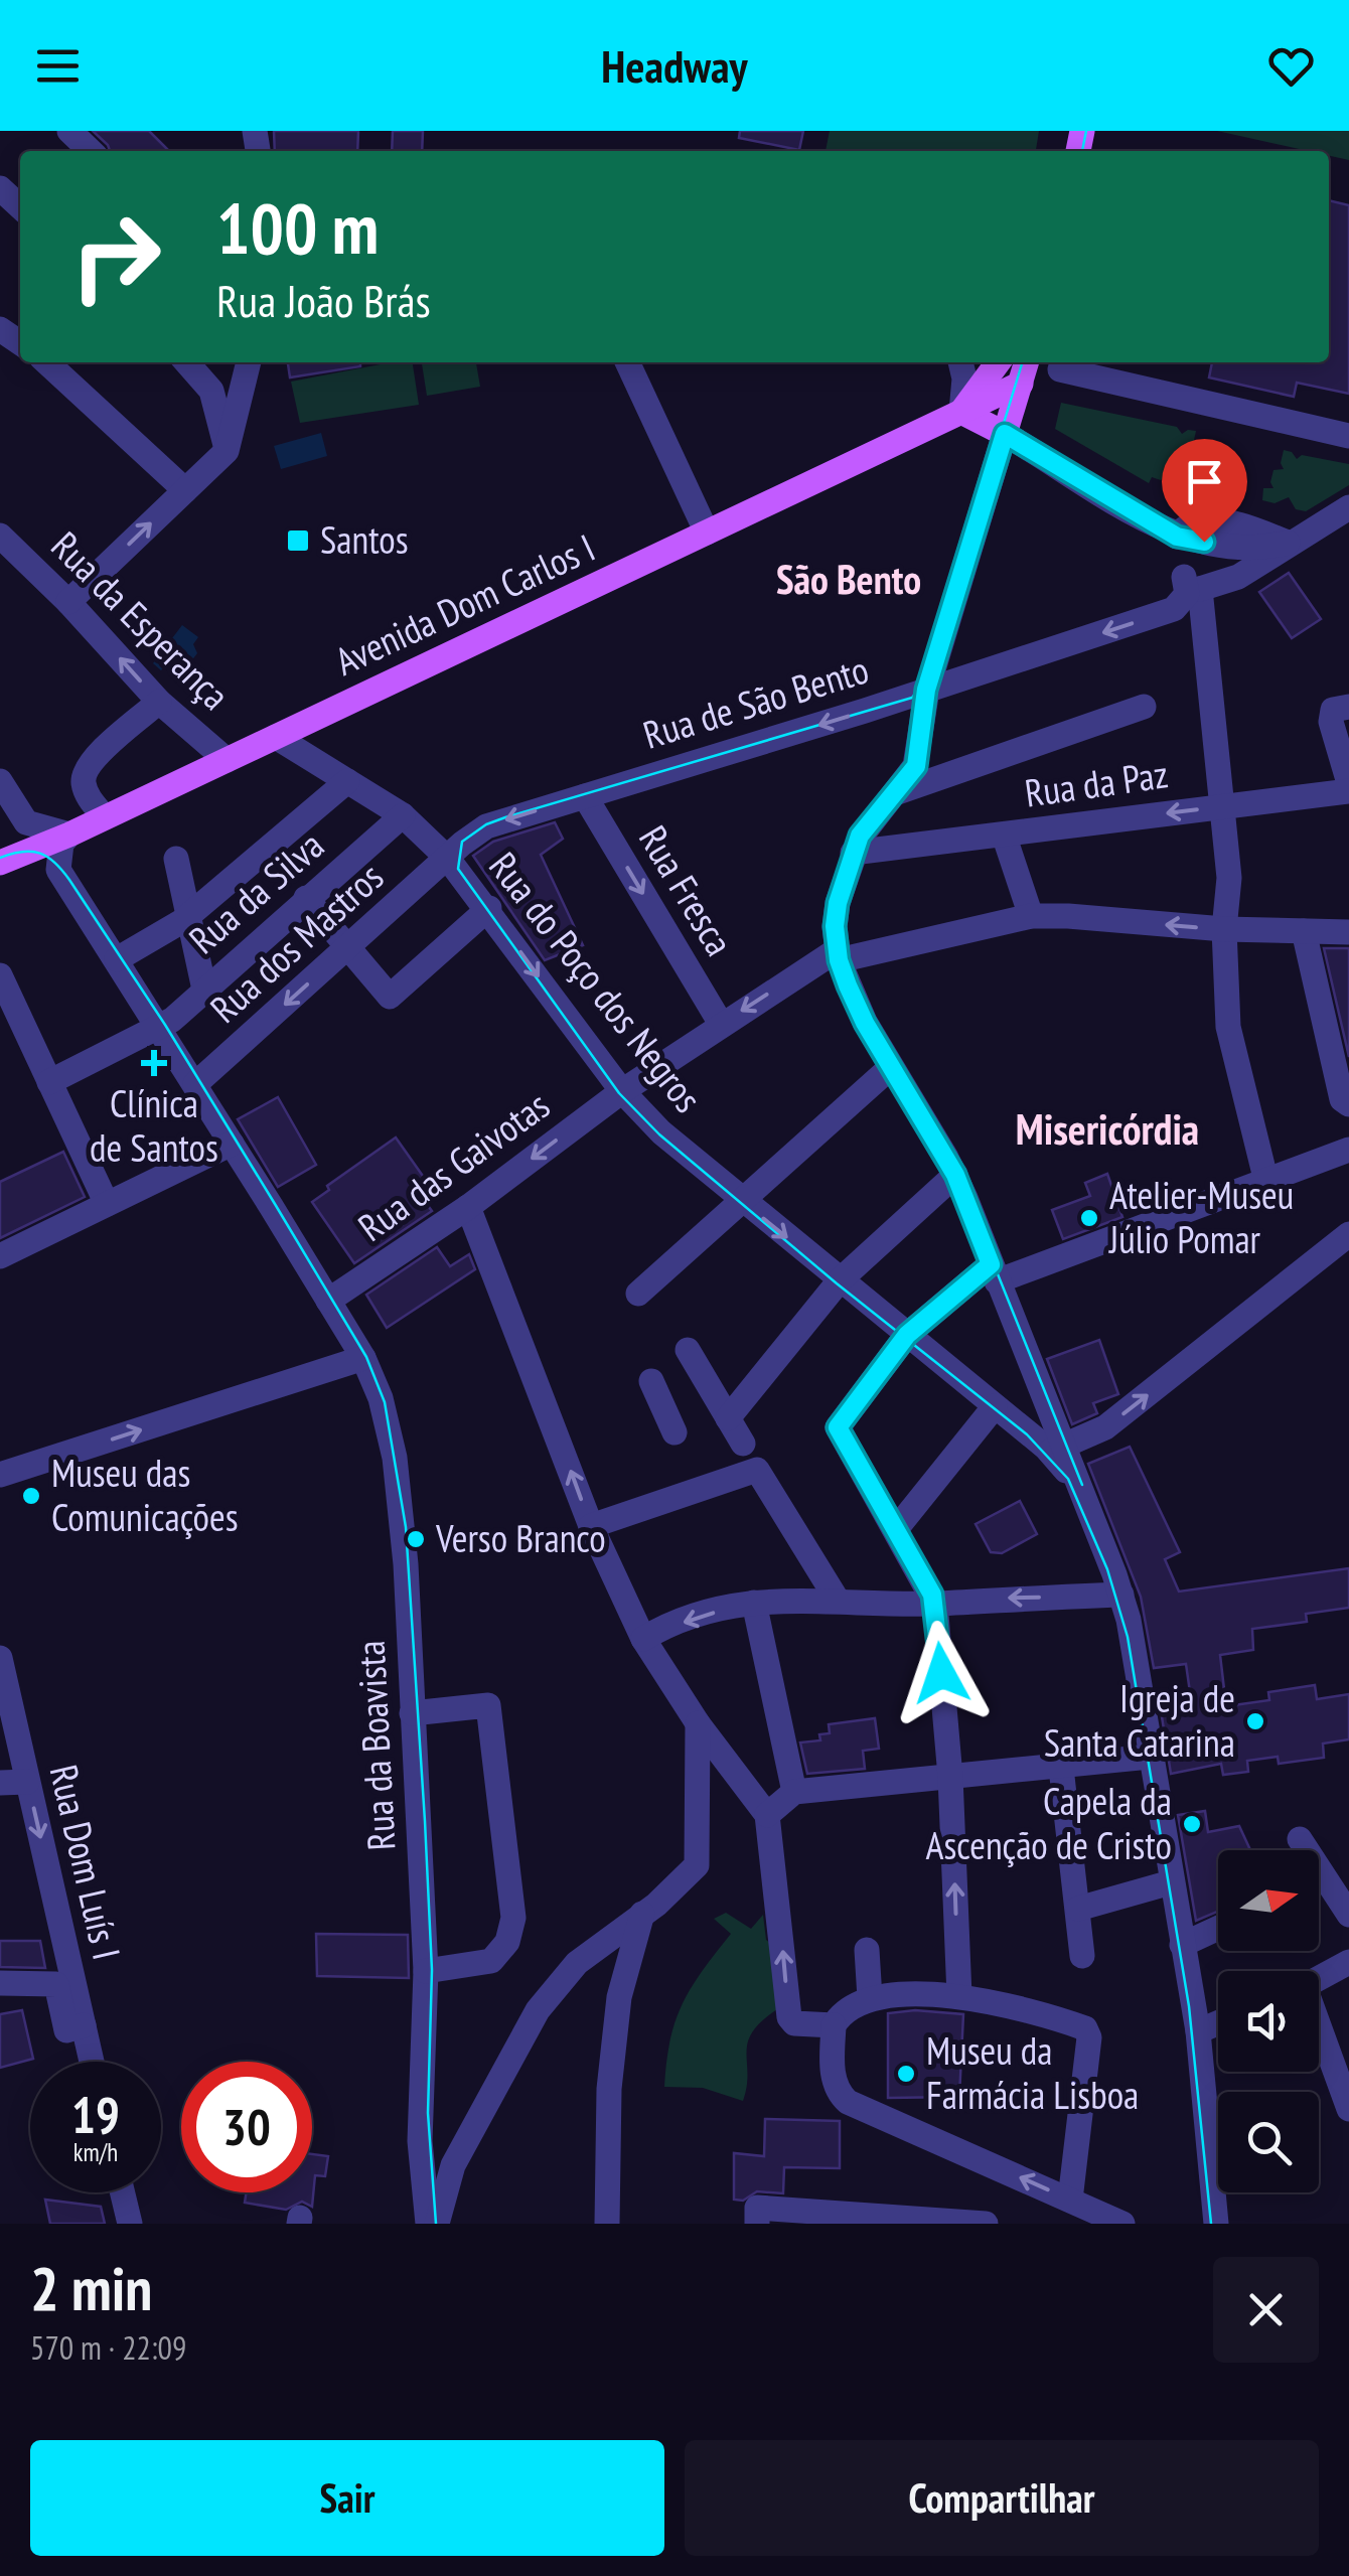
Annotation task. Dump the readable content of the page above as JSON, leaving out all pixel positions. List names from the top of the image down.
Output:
{
  "streets": {
    "main road": ["Avenida Dom Carlos I"],
    "street": [
      "Rua da Esperança",
      "Rua de São Bento",
      "Rua da Paz",
      "Rua Fresca",
      "Rua da Silva",
      "Rua dos Mastros",
      "Rua do Poço dos Negros",
      "Rua das Gaivotas",
      "Rua da Boavista",
      "Rua Dom Luís I"
    ]
  },
  "crossings": [
    ["Avenida Dom Carlos I", "Rua da Esperança"],
    ["Avenida Dom Carlos I", "Rua do Poço dos Negros"],
    ["Avenida Dom Carlos I", "Rua da Boavista"],
    ["Rua de São Bento", "Rua Fresca"],
    ["Rua de São Bento", "Rua dos Mastros"],
    ["Rua de São Bento", "Rua do Poço dos Negros"],
    ["Rua Fresca", "Rua das Gaivotas"],
    ["Rua da Silva", "Rua do Poço dos Negros"],
    ["Rua da Silva", "Rua da Boavista"],
    ["Rua dos Mastros", "Rua do Poço dos Negros"],
    ["Rua dos Mastros", "Rua da Boavista"],
    ["Rua do Poço dos Negros", "Rua das Gaivotas"],
    ["Rua das Gaivotas", "Rua da Boavista"]
  ],
  "one_way": ["Rua Fresca", "Rua Dom Luís I"],
  "districts": ["São Bento", "Misericórdia"],
  "places": {
    "transit": ["Santos"],
    "health": ["Clínica de Santos"],
    "other": [
      "Atelier-Museu Júlio Pomar",
      "Museu das Comunicações",
      "Verso Branco",
      "Igreja de Santa Catarina",
      "Capela da Ascenção de Cristo",
      "Museu da Farmácia Lisboa"
    ]
  },
  "north": "right",
  "page": {
    "header": "Headway",
    "turn": ["100 m", "Rua João Brás"],
    "speed": "19 km/h",
    "limit": "30",
    "heading": ["2 min", "570 m · 22:09"],
    "buttons": ["Sair", "Compartilhar"]
  }
}
